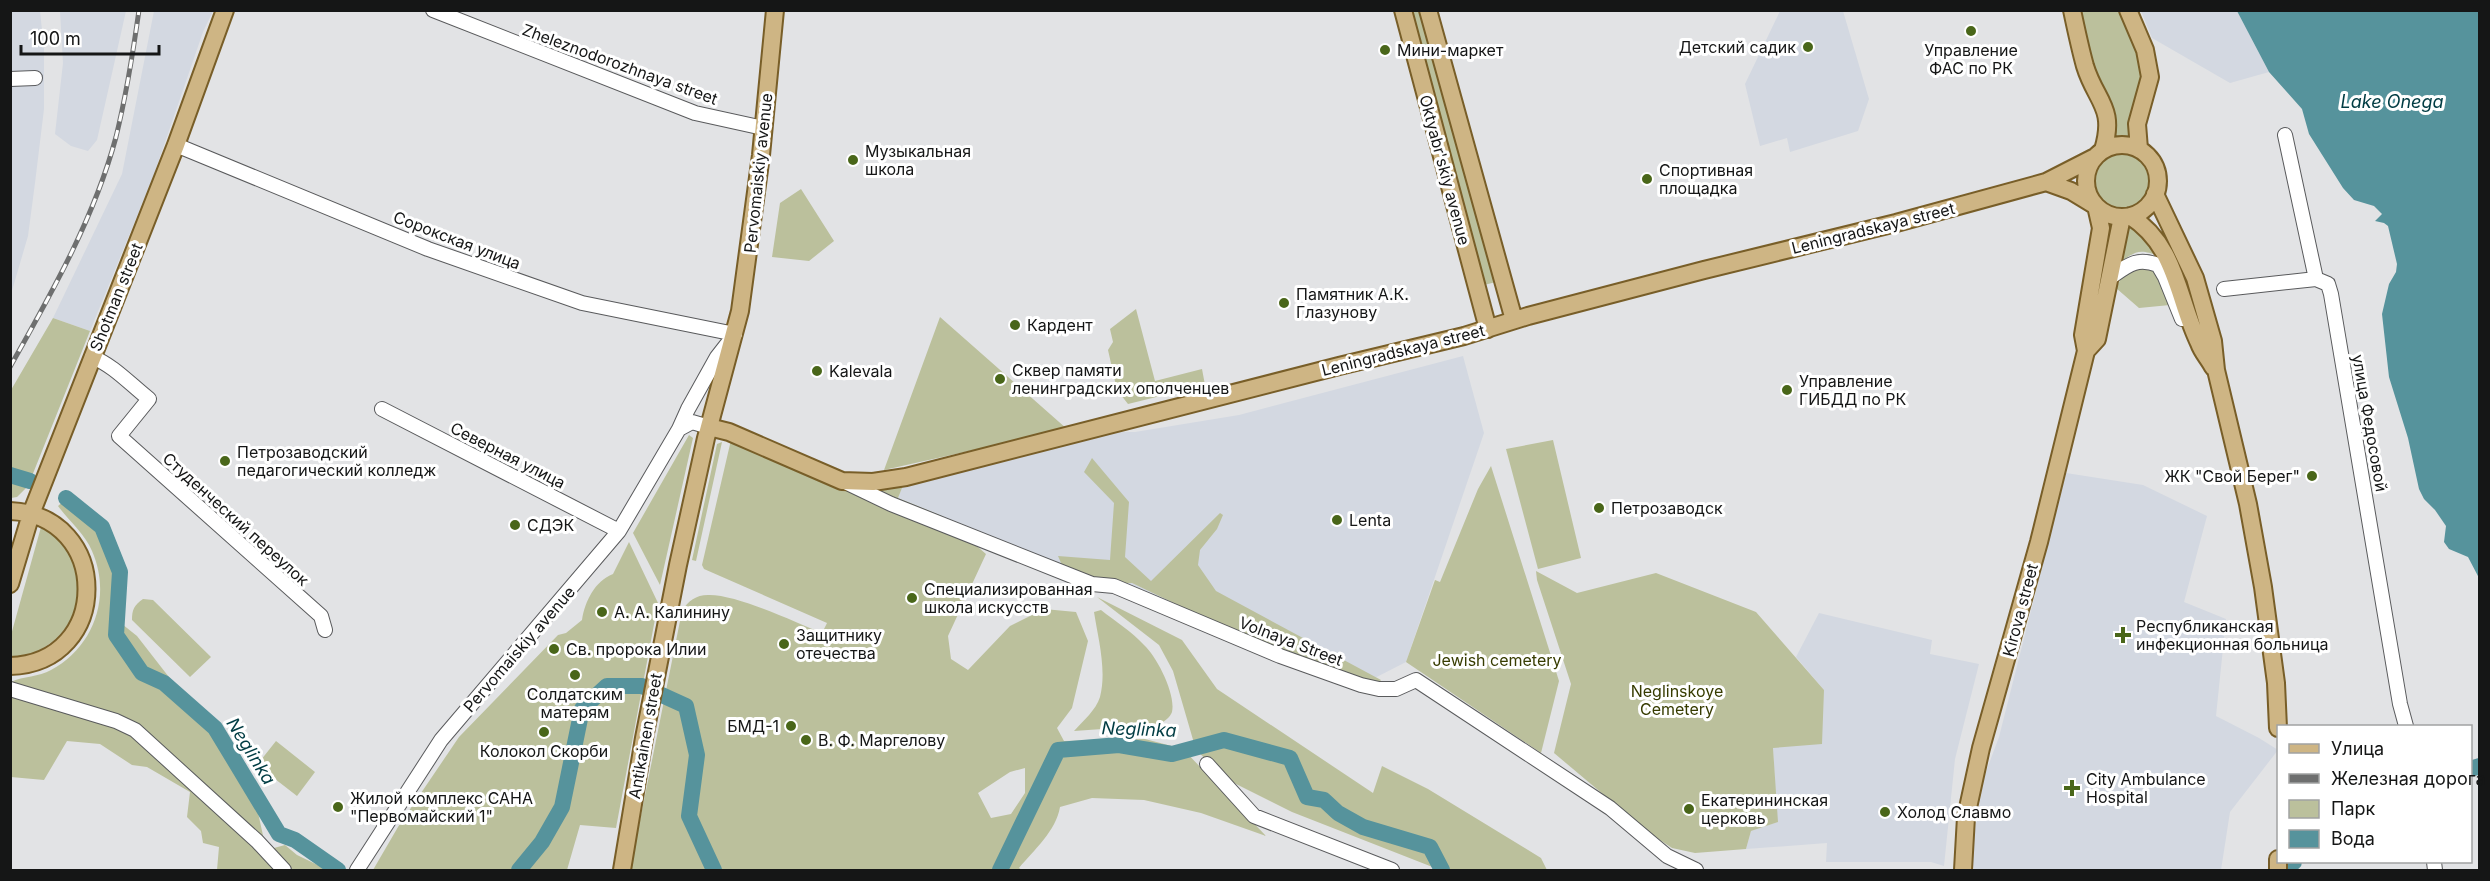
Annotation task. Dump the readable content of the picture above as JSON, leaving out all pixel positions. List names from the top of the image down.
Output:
{
  "streets": {
    "main road": [
      "Oktyabr'skiy avenue",
      "Pervomaiskiy avenue",
      "Leningradskaya street",
      "Shotman street",
      "Kirova street",
      "Antikainen street"
    ],
    "street": [
      "Zheleznodorozhnaya street",
      "Сорокская улица",
      "улица Федосовой",
      "Северная улица",
      "Студенческий переулок",
      "Volnaya Street"
    ]
  },
  "crossings": [
    ["Zheleznodorozhnaya street", "Pervomaiskiy avenue"],
    ["Oktyabr'skiy avenue", "Leningradskaya street"],
    ["Pervomaiskiy avenue", "Leningradskaya street"],
    ["Pervomaiskiy avenue", "Сорокская улица"],
    ["Pervomaiskiy avenue", "Северная улица"],
    ["Pervomaiskiy avenue", "Antikainen street"],
    ["Leningradskaya street", "Kirova street"],
    ["Leningradskaya street", "Volnaya Street"],
    ["Leningradskaya street", "Antikainen street"],
    ["Сорокская улица", "Shotman street"],
    ["Shotman street", "Студенческий переулок"]
  ],
  "water": ["Lake Onega", "Neglinka"],
  "parks": ["Jewish cemetery", "Neglinskoye Cemetery"],
  "places": {
    "other": [
      "Управление ФАС по РК",
      "Детский садик",
      "Мини-маркет",
      "Музыкальная школа",
      "Спортивная площадка",
      "Памятник А.К. Глазунову",
      "Кардент",
      "Kalevala",
      "Сквер памяти ленинградских ополченцев",
      "Управление ГИБДД по РК",
      "Петрозаводский педагогический колледж",
      "ЖК \"Свой Берег\"",
      "Петрозаводск",
      "Lenta",
      "СДЭК",
      "Специализированная школа искусств",
      "А. А. Калинину",
      "Защитнику отечества",
      "Св. пророка Илии",
      "Солдатским матерям",
      "БМД-1",
      "Колокол Скорби",
      "В. Ф. Маргелову",
      "Жилой комплекс САНА \"Первомайский 1\"",
      "Екатерининская церковь",
      "Холод Славмо"
    ],
    "health": ["Республиканская инфекционная больница", "City Ambulance Hospital"]
  },
  "legend": [
    "Улица",
    "Железная дорога",
    "Парк",
    "Вода"
  ],
  "scale_bar": "100 m"
}
